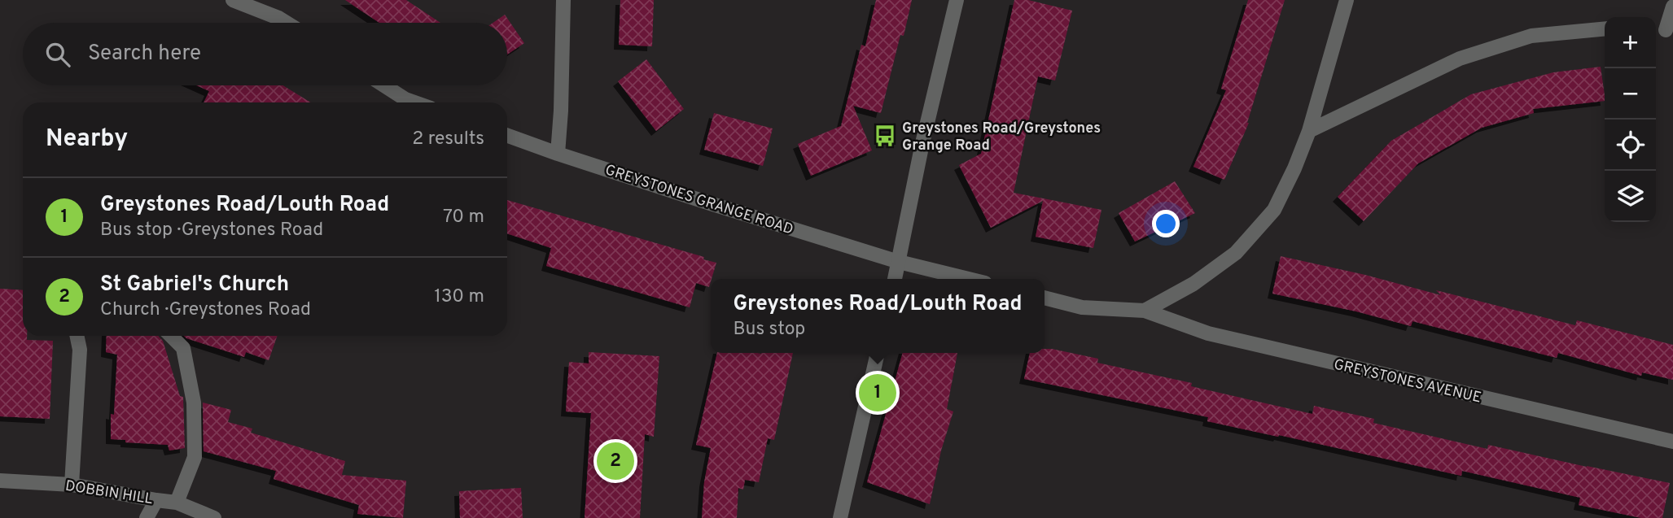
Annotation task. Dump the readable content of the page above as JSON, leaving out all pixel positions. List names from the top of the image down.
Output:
{
  "streets": {
    "street": ["GREYSTONES GRANGE ROAD", "GREYSTONES AVENUE", "DOBBIN HILL"]
  },
  "places": {
    "bus stop": ["Greystones Road/Greystones Grange Road"]
  },
  "page": {
    "map_buttons": ["+", "−"],
    "search": "Search here",
    "heading": ["Nearby", "2 results"],
    "list": [
      {
        "mark": "1",
        "name": "Greystones Road/Louth Road",
        "note": "Bus stop · Greystones Road",
        "value": "70 m"
      },
      {
        "mark": "2",
        "name": "St Gabriel's Church",
        "note": "Church · Greystones Road",
        "value": "130 m"
      }
    ],
    "popup": ["Greystones Road/Louth Road", "Bus stop"],
    "pins": ["1", "2"]
  }
}
